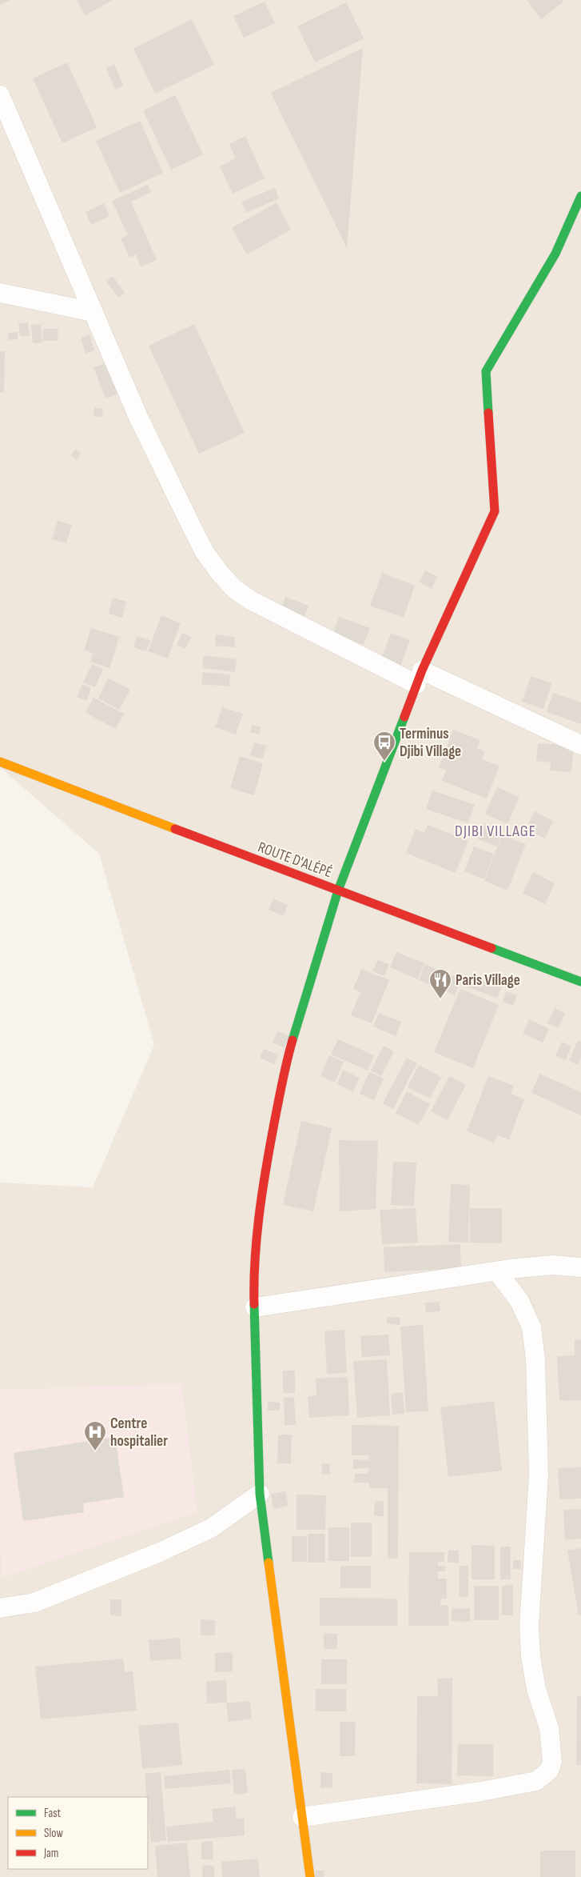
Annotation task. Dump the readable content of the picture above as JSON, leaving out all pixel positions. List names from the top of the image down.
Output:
{
  "streets": {
    "street": ["ROUTE D'ALÉPÉ"]
  },
  "districts": ["DJIBI VILLAGE"],
  "places": {
    "bus stop": ["Terminus Djibi Village"],
    "restaurant": ["Paris Village"],
    "hospital": ["Centre hospitalier"]
  },
  "legend": ["Fast", "Slow", "Jam"]
}
